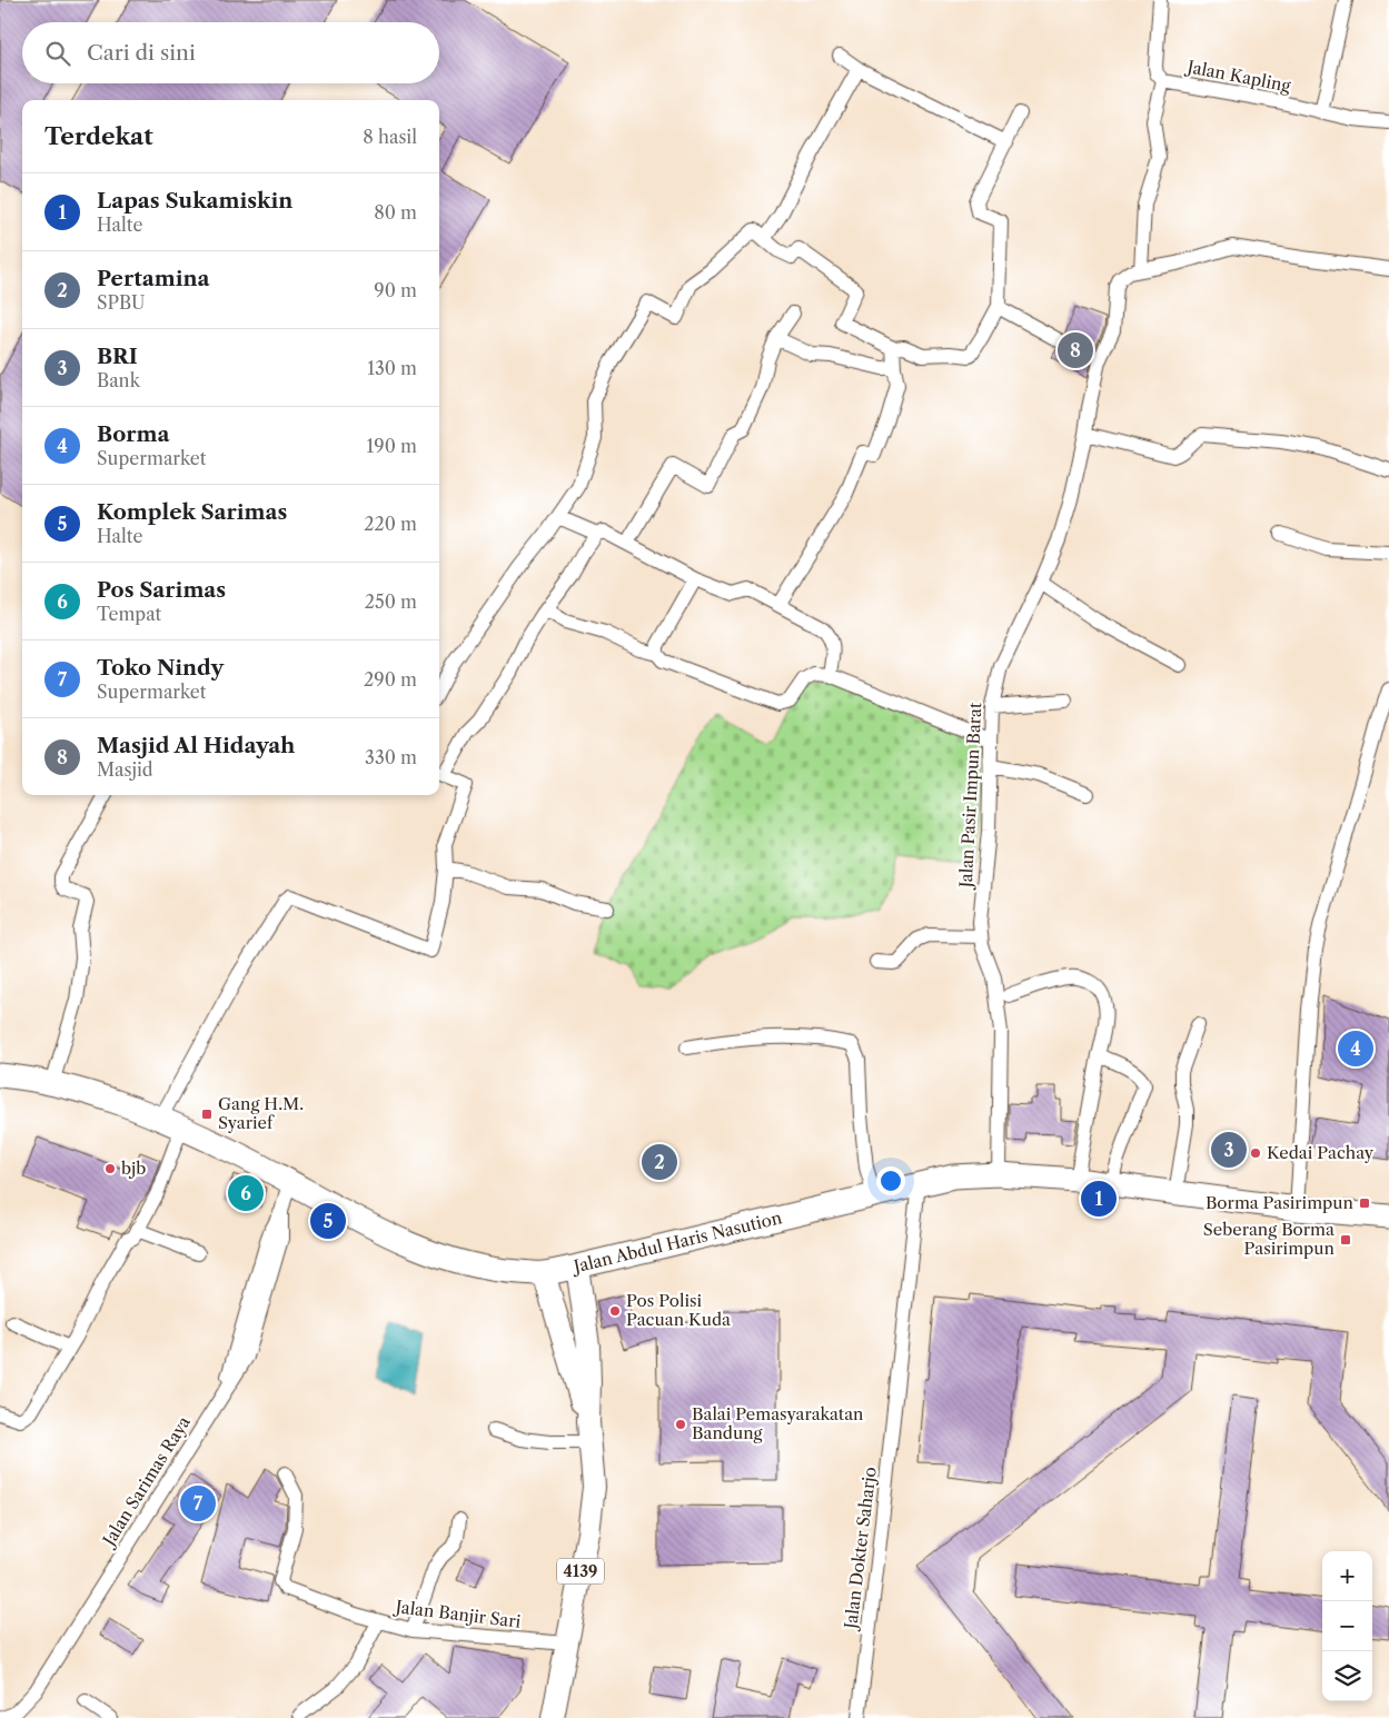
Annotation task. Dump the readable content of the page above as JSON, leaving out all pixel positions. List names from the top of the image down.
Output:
{
  "streets": {
    "highway": ["Jalan Abdul Haris Nasution"],
    "main road": ["4139"],
    "street": [
      "Jalan Kapling",
      "Jalan Pasir Impun Barat",
      "Jalan Sarimas Raya",
      "Jalan Dokter Saharjo",
      "Jalan Banjir Sari"
    ]
  },
  "crossings": [
    ["Jalan Pasir Impun Barat", "Jalan Abdul Haris Nasution"],
    ["Jalan Abdul Haris Nasution", "Jalan Dokter Saharjo"],
    ["Jalan Abdul Haris Nasution", "4139"],
    ["4139", "Jalan Banjir Sari"]
  ],
  "places": {
    "transit": ["Gang H.M. Syarief", "Borma Pasirimpun", "Seberang Borma Pasirimpun"],
    "other": [
      "Kedai Pachay",
      "bjb",
      "Pos Polisi Pacuan Kuda",
      "Balai Pemasyarakatan Bandung"
    ]
  },
  "page": {
    "search": "Cari di sini",
    "heading": ["Terdekat", "8 hasil"],
    "list": [
      {
        "mark": "1",
        "name": "Lapas Sukamiskin",
        "note": "Halte",
        "value": "80 m"
      },
      {
        "mark": "2",
        "name": "Pertamina",
        "note": "SPBU",
        "value": "90 m"
      },
      {
        "mark": "3",
        "name": "BRI",
        "note": "Bank",
        "value": "130 m"
      },
      {
        "mark": "4",
        "name": "Borma",
        "note": "Supermarket",
        "value": "190 m"
      },
      {
        "mark": "5",
        "name": "Komplek Sarimas",
        "note": "Halte",
        "value": "220 m"
      },
      {
        "mark": "6",
        "name": "Pos Sarimas",
        "note": "Tempat",
        "value": "250 m"
      },
      {
        "mark": "7",
        "name": "Toko Nindy",
        "note": "Supermarket",
        "value": "290 m"
      },
      {
        "mark": "8",
        "name": "Masjid Al Hidayah",
        "note": "Masjid",
        "value": "330 m"
      }
    ],
    "pins": [
      "8",
      "4",
      "3",
      "2",
      "6",
      "1",
      "5",
      "7"
    ],
    "map_buttons": ["+", "−"]
  }
}
